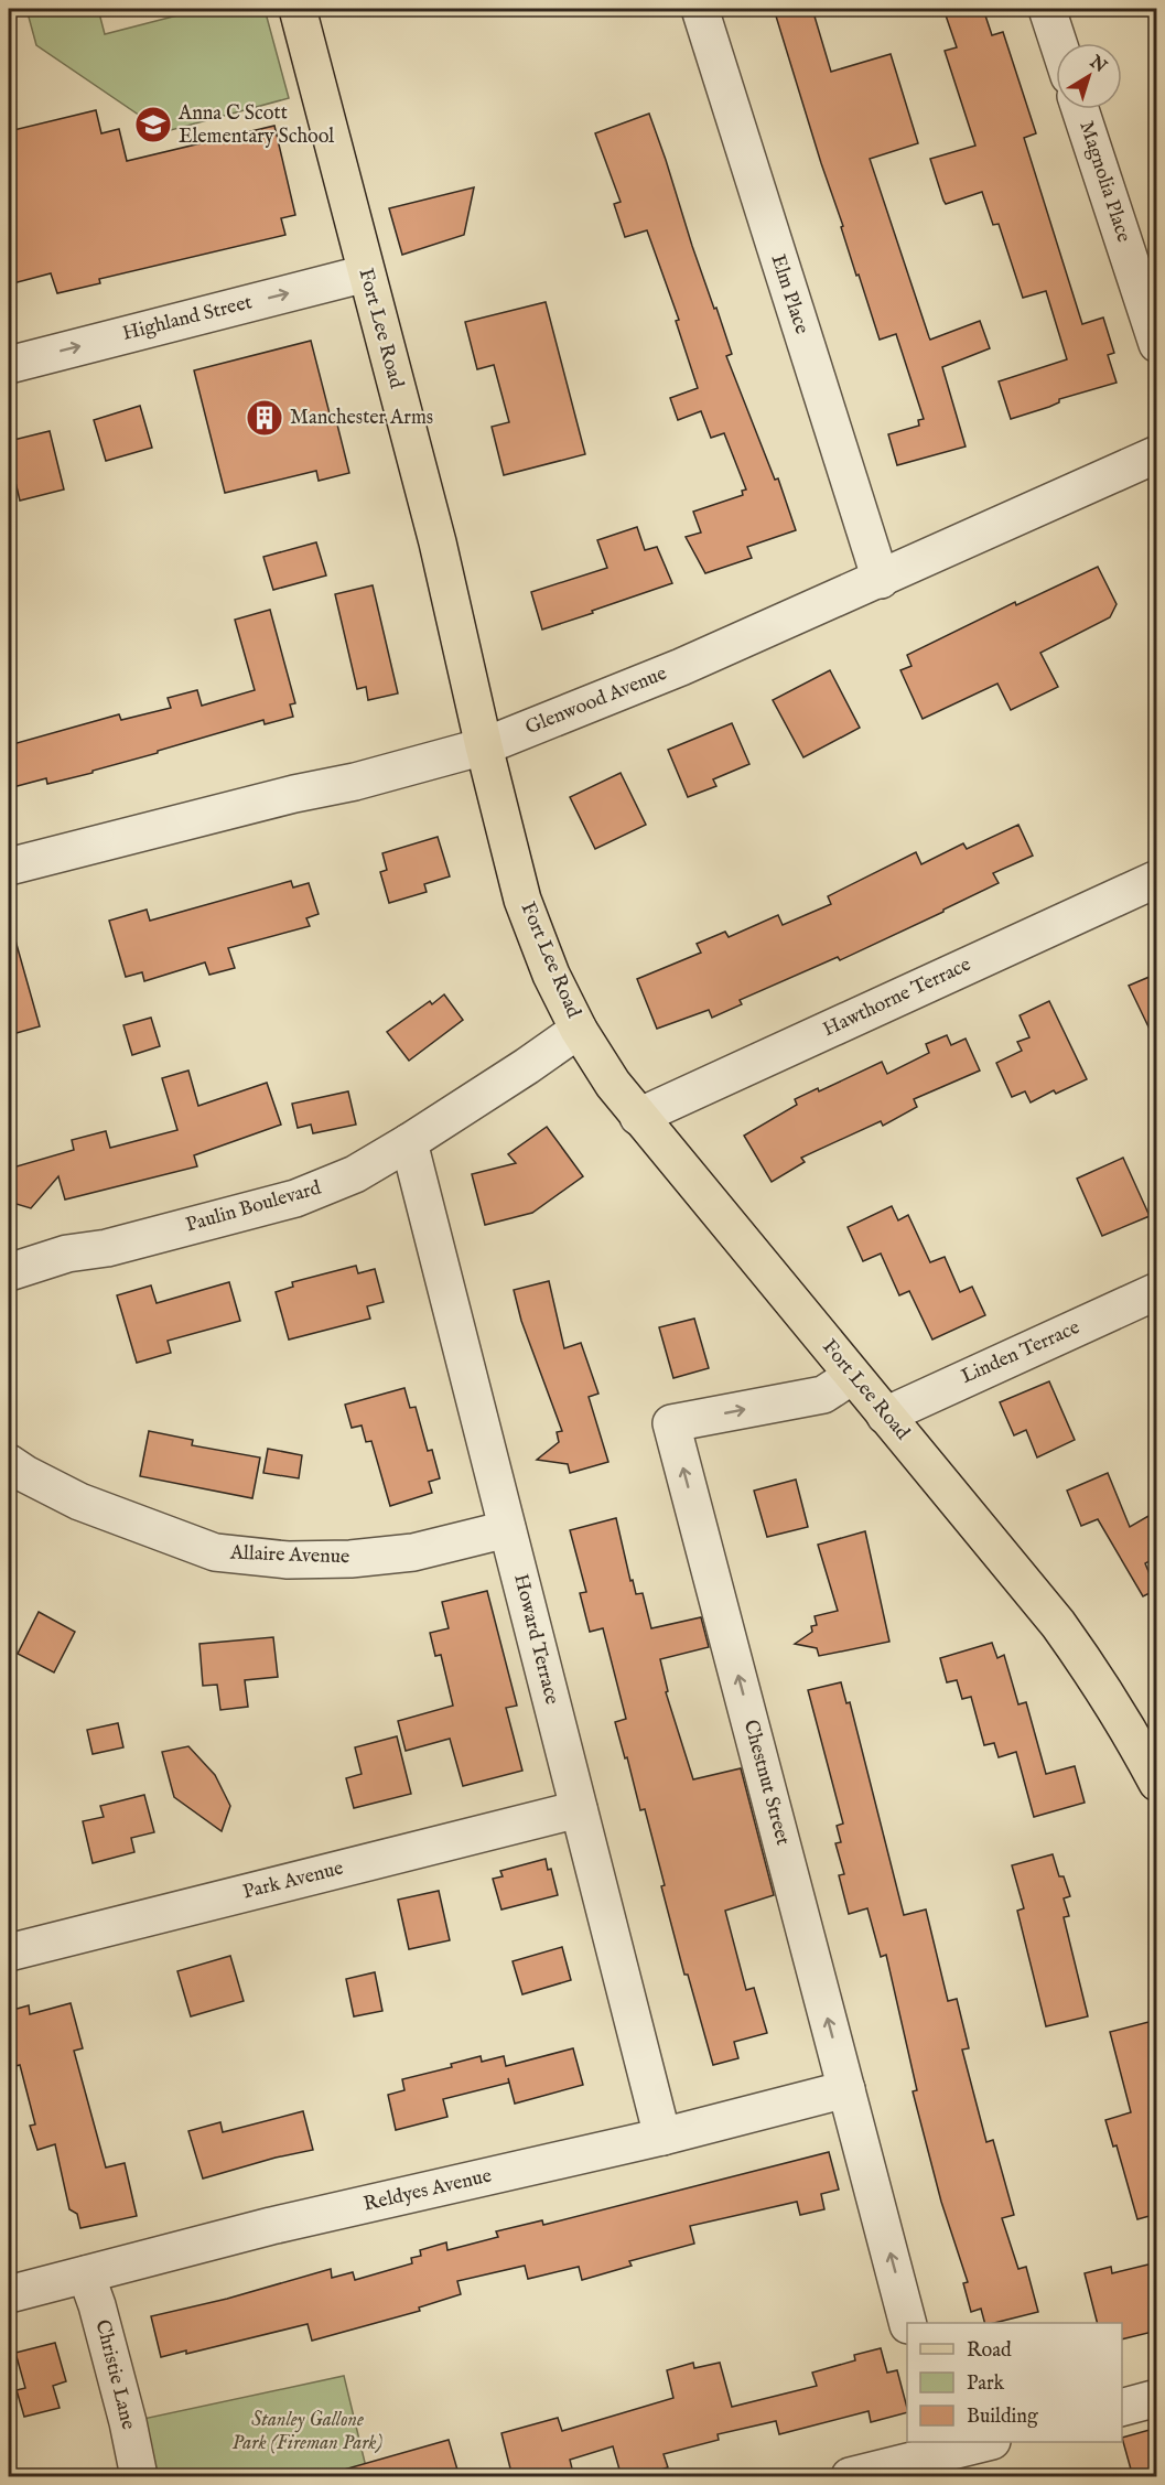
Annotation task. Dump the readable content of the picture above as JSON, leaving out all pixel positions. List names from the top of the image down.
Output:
{
  "streets": {
    "main road": ["Fort Lee Road"],
    "street": [
      "Magnolia Place",
      "Elm Place",
      "Highland Street",
      "Glenwood Avenue",
      "Hawthorne Terrace",
      "Paulin Boulevard",
      "Linden Terrace",
      "Allaire Avenue",
      "Howard Terrace",
      "Chestnut Street",
      "Park Avenue",
      "Reldyes Avenue",
      "Christie Lane"
    ]
  },
  "crossings": [
    ["Elm Place", "Glenwood Avenue"],
    ["Highland Street", "Fort Lee Road"],
    ["Fort Lee Road", "Glenwood Avenue"],
    ["Fort Lee Road", "Hawthorne Terrace"],
    ["Fort Lee Road", "Paulin Boulevard"],
    ["Fort Lee Road", "Linden Terrace"],
    ["Fort Lee Road", "Chestnut Street"],
    ["Paulin Boulevard", "Howard Terrace"],
    ["Allaire Avenue", "Howard Terrace"],
    ["Howard Terrace", "Park Avenue"],
    ["Howard Terrace", "Reldyes Avenue"],
    ["Chestnut Street", "Reldyes Avenue"],
    ["Reldyes Avenue", "Christie Lane"]
  ],
  "one_way": ["Highland Street", "Chestnut Street"],
  "parks": ["Stanley Gallone Park (Fireman Park)"],
  "places": {
    "school or university": ["Anna C Scott Elementary School"],
    "building": ["Manchester Arms"]
  },
  "legend": ["Road", "Park", "Building"],
  "north": "top right"
}
